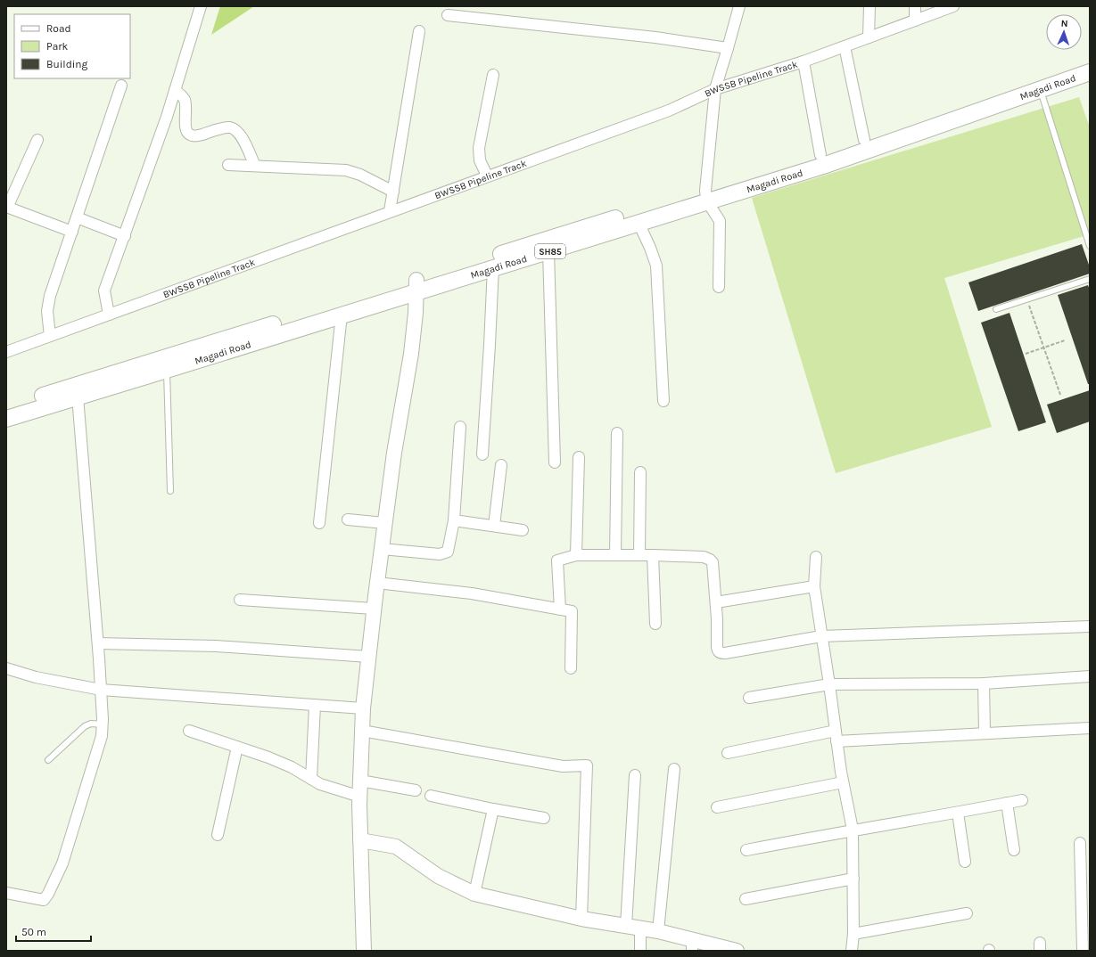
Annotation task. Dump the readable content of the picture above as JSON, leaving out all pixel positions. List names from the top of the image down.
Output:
{
  "streets": {
    "main road": ["Magadi Road", "SH85"],
    "street": ["BWSSB Pipeline Track"]
  },
  "legend": ["Road", "Park", "Building"],
  "scale_bar": "50 m",
  "north": "top"
}
